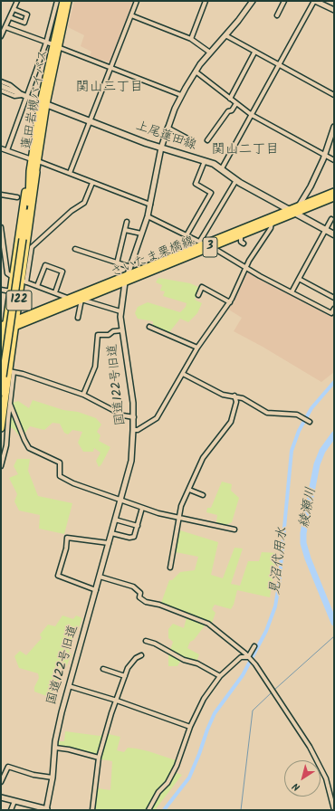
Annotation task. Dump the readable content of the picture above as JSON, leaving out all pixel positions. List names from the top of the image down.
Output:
{
  "streets": {
    "main road": [
      "蓮田岩槻バイパス",
      "上尾蓮田線",
      "3",
      "さいたま栗橋線",
      "122"
    ],
    "street": ["国道122号旧道"]
  },
  "crossings": [
    ["蓮田岩槻バイパス", "上尾蓮田線"],
    ["蓮田岩槻バイパス", "122"],
    ["上尾蓮田線", "さいたま栗橋線"],
    ["上尾蓮田線", "国道122号旧道"],
    ["さいたま栗橋線", "122"],
    ["さいたま栗橋線", "国道122号旧道"]
  ],
  "districts": ["関山三丁目", "関山二丁目"],
  "water": ["綾瀬川", "見沼代用水"],
  "north": "bottom left"
}
